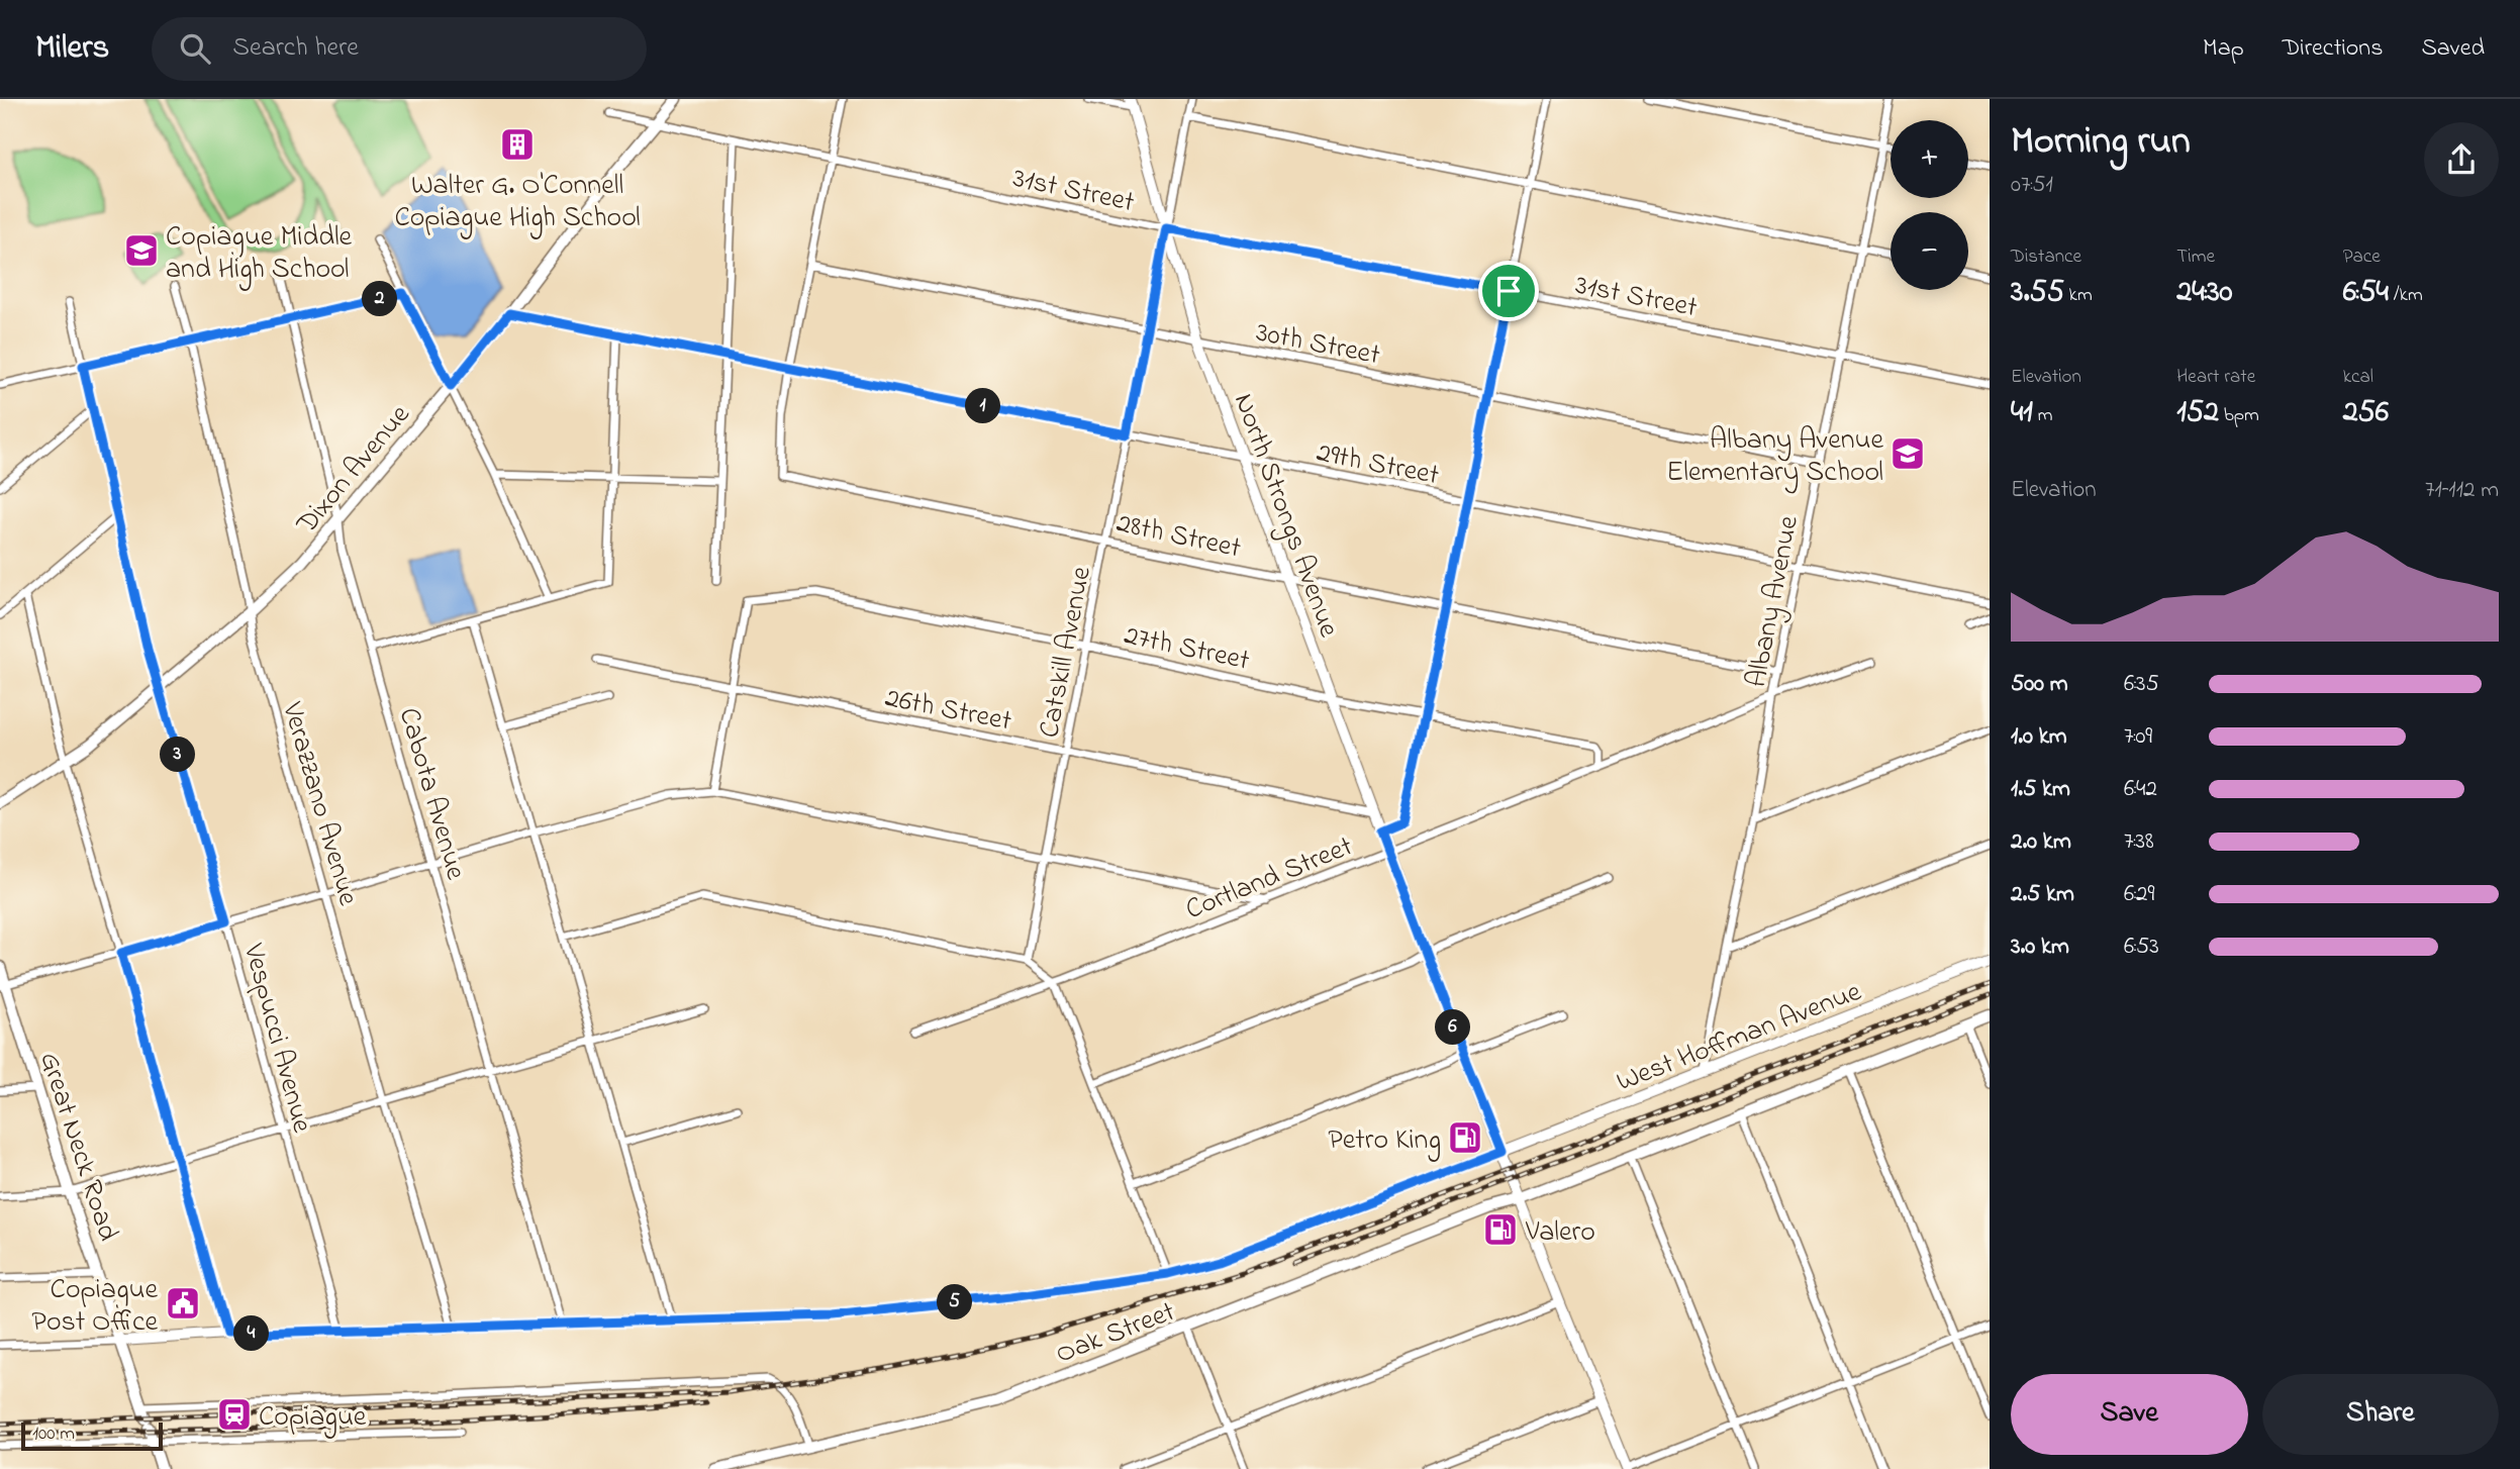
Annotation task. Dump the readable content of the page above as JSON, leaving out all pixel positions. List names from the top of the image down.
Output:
{
  "streets": {
    "main road": ["Dixon Avenue", "Great Neck Road", "Oak Street"],
    "street": [
      "31st Street",
      "30th Street",
      "29th Street",
      "North Strongs Avenue",
      "28th Street",
      "Albany Avenue",
      "27th Street",
      "Catskill Avenue",
      "26th Street",
      "Cabota Avenue",
      "Verazzano Avenue",
      "Cortland Street",
      "West Hoffman Avenue",
      "Vespucci Avenue"
    ]
  },
  "crossings": [
    ["31st Street", "Dixon Avenue"],
    ["31st Street", "North Strongs Avenue"],
    ["31st Street", "Albany Avenue"],
    ["31st Street", "Catskill Avenue"],
    ["30th Street", "North Strongs Avenue"],
    ["30th Street", "Albany Avenue"],
    ["30th Street", "Catskill Avenue"],
    ["29th Street", "Dixon Avenue"],
    ["29th Street", "North Strongs Avenue"],
    ["29th Street", "28th Street"],
    ["29th Street", "Albany Avenue"],
    ["29th Street", "Catskill Avenue"],
    ["Dixon Avenue", "Cabota Avenue"],
    ["Dixon Avenue", "Verazzano Avenue"],
    ["Dixon Avenue", "Vespucci Avenue"],
    ["North Strongs Avenue", "28th Street"],
    ["North Strongs Avenue", "27th Street"],
    ["North Strongs Avenue", "Catskill Avenue"],
    ["North Strongs Avenue", "26th Street"],
    ["North Strongs Avenue", "Cortland Street"],
    ["North Strongs Avenue", "West Hoffman Avenue"],
    ["North Strongs Avenue", "Oak Street"],
    ["28th Street", "Albany Avenue"],
    ["28th Street", "Catskill Avenue"],
    ["Albany Avenue", "Cortland Street"],
    ["Albany Avenue", "West Hoffman Avenue"],
    ["27th Street", "Catskill Avenue"],
    ["27th Street", "26th Street"],
    ["27th Street", "Cortland Street"],
    ["Catskill Avenue", "26th Street"],
    ["Cabota Avenue", "West Hoffman Avenue"],
    ["Verazzano Avenue", "West Hoffman Avenue"],
    ["West Hoffman Avenue", "Vespucci Avenue"],
    ["West Hoffman Avenue", "Great Neck Road"]
  ],
  "places": {
    "building": ["Walter G. O'Connell Copiague High School"],
    "school or university": ["Copiague Middle and High School", "Albany Avenue Elementary School"],
    "fuel station": ["Petro King", "Valero"],
    "public building": ["Copiague Post Office"],
    "station": ["Copiague"]
  },
  "scale_bar": "100 m",
  "page": {
    "header": "Milers",
    "search": "Search here",
    "nav": ["Map", "Directions", "Saved"],
    "heading": ["Morning run", "07:51"],
    "map_buttons": ["+", "−"],
    "stats": [
      ["Distance", "3.55 km"],
      ["Time", "24:30"],
      ["Pace", "6:54 /km"],
      ["Elevation", "41 m"],
      ["Heart rate", "152 bpm"],
      ["kcal", "256"]
    ],
    "pins": [
      "2",
      "1",
      "3",
      "6",
      "5",
      "4"
    ],
    "chart": ["Elevation", "71–112 m"],
    "list": [
      {
        "name": "500 m",
        "note": "6:35"
      },
      {
        "name": "1.0 km",
        "note": "7:09"
      },
      {
        "name": "1.5 km",
        "note": "6:42"
      },
      {
        "name": "2.0 km",
        "note": "7:38"
      },
      {
        "name": "2.5 km",
        "note": "6:29"
      },
      {
        "name": "3.0 km",
        "note": "6:53"
      }
    ],
    "buttons": ["Save", "Share"],
    "scale": "100 m"
  }
}
